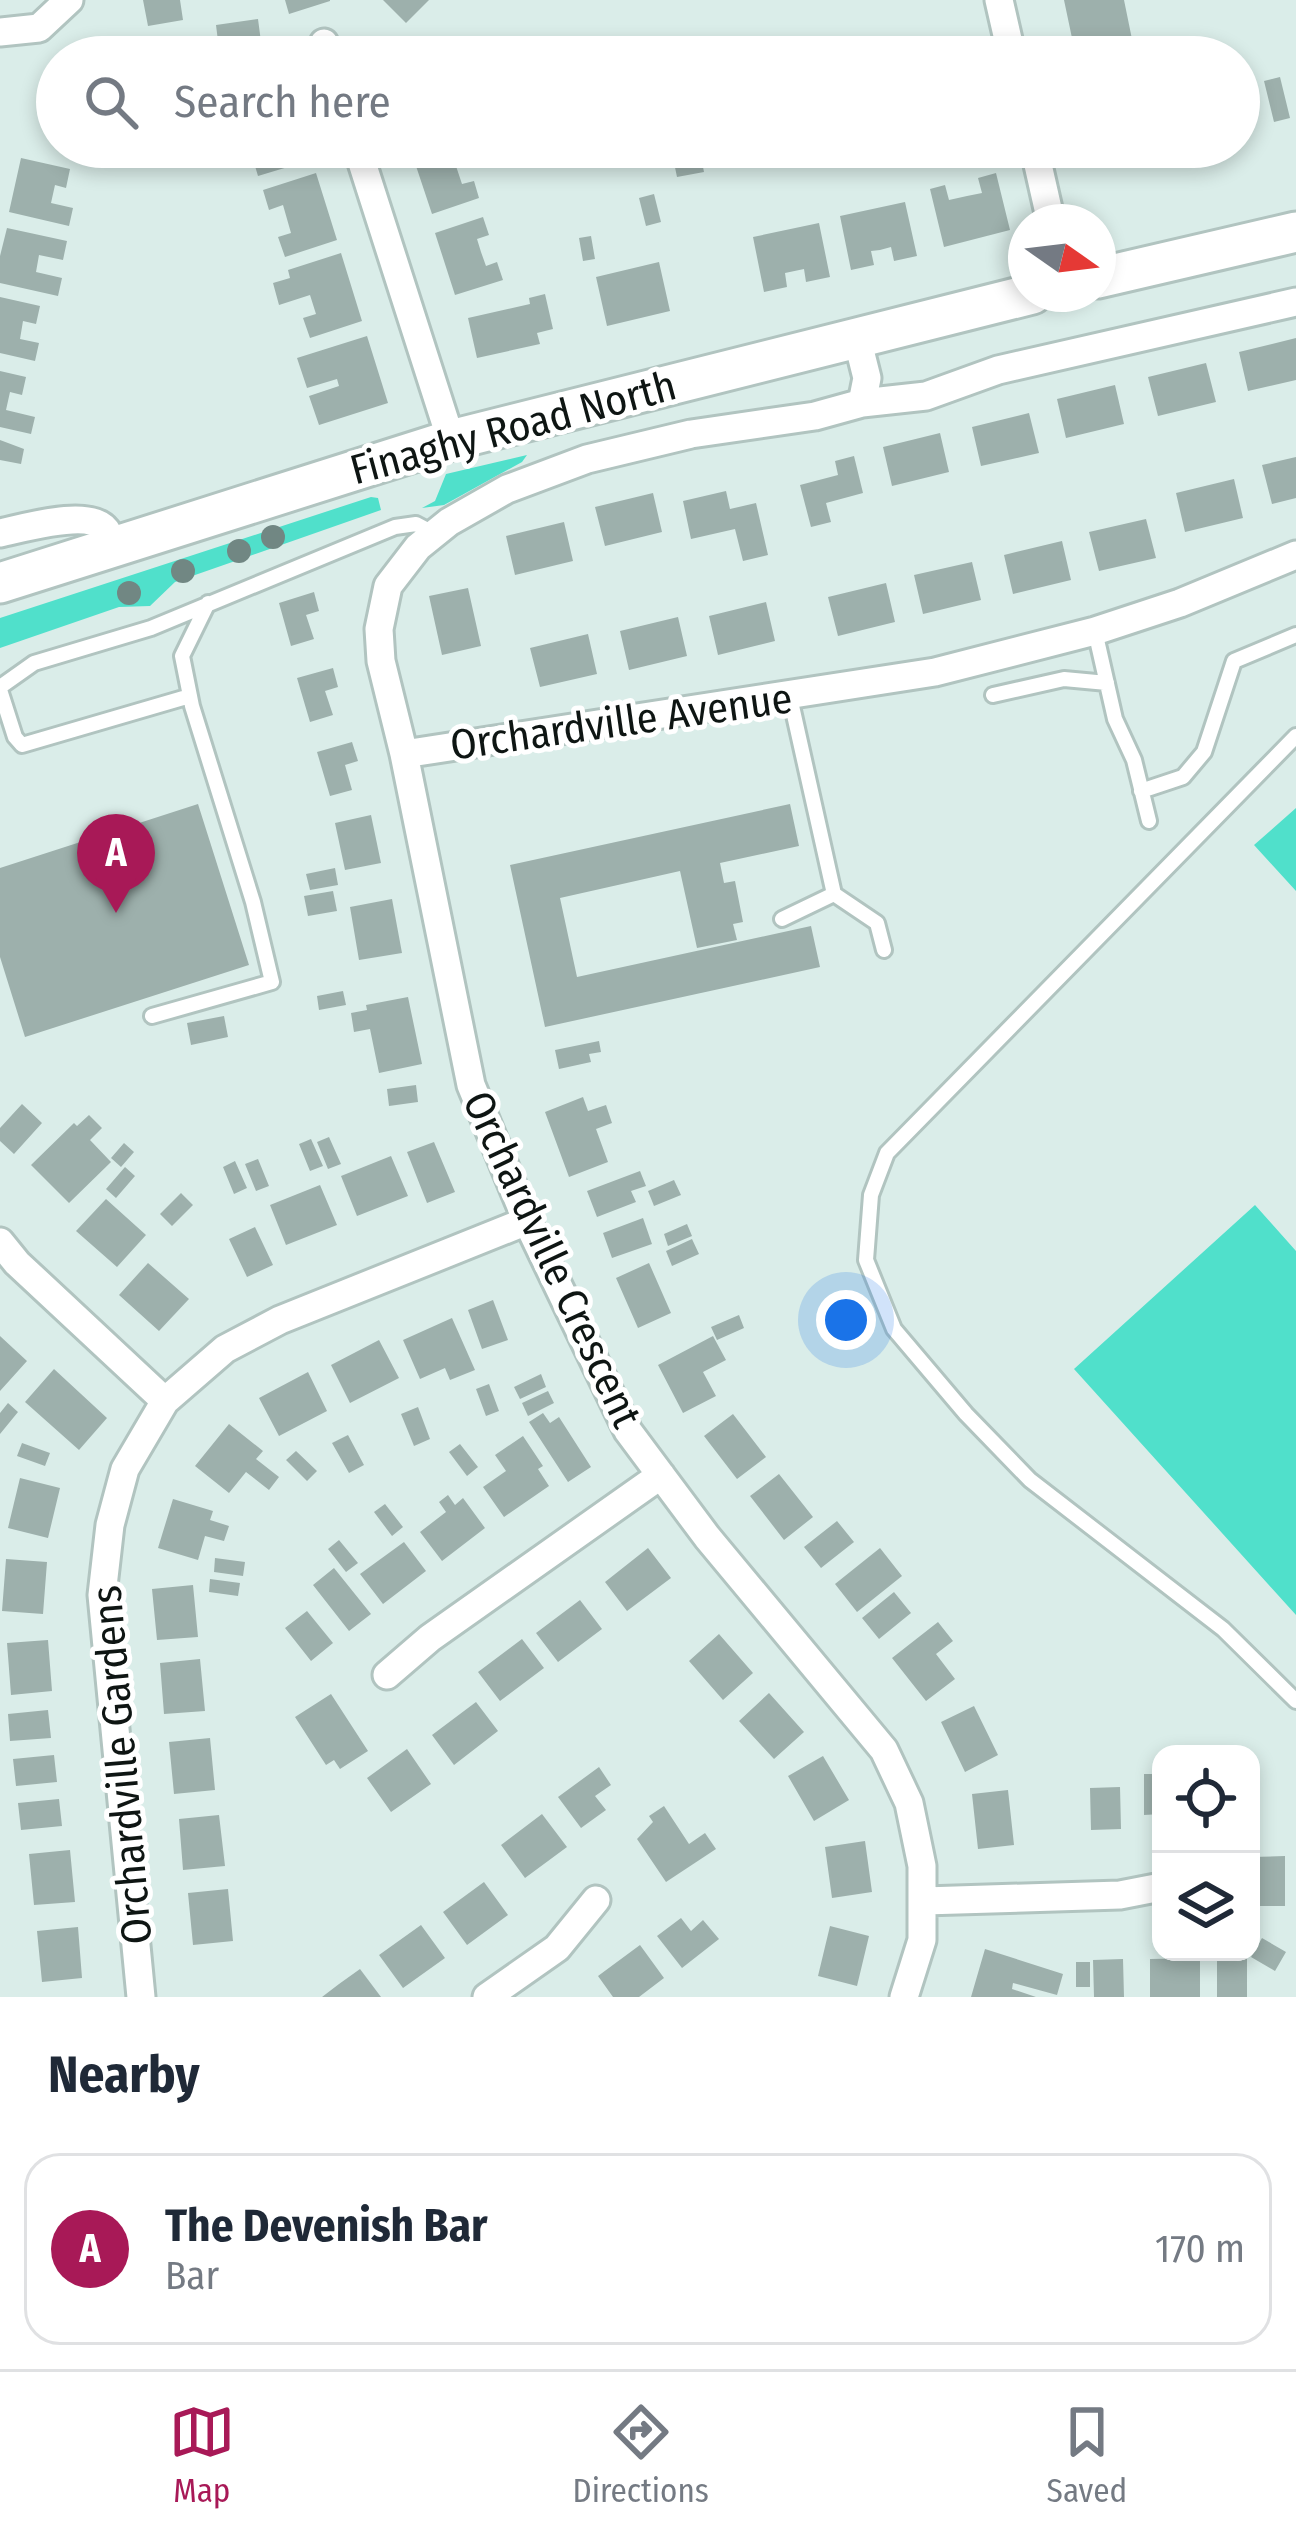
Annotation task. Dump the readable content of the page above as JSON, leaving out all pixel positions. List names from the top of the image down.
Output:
{
  "streets": {
    "street": [
      "Finaghy Road North",
      "Orchardville Avenue",
      "Orchardville Crescent",
      "Orchardville Gardens"
    ]
  },
  "crossings": [
    ["Orchardville Avenue", "Orchardville Crescent"],
    ["Orchardville Crescent", "Orchardville Gardens"]
  ],
  "north": "right",
  "page": {
    "search": "Search here",
    "pins": "A",
    "heading": "Nearby",
    "list": [
      {
        "mark": "A",
        "name": "The Devenish Bar",
        "note": "Bar",
        "value": "170 m"
      }
    ],
    "nav": ["Map", "Directions", "Saved"]
  }
}
